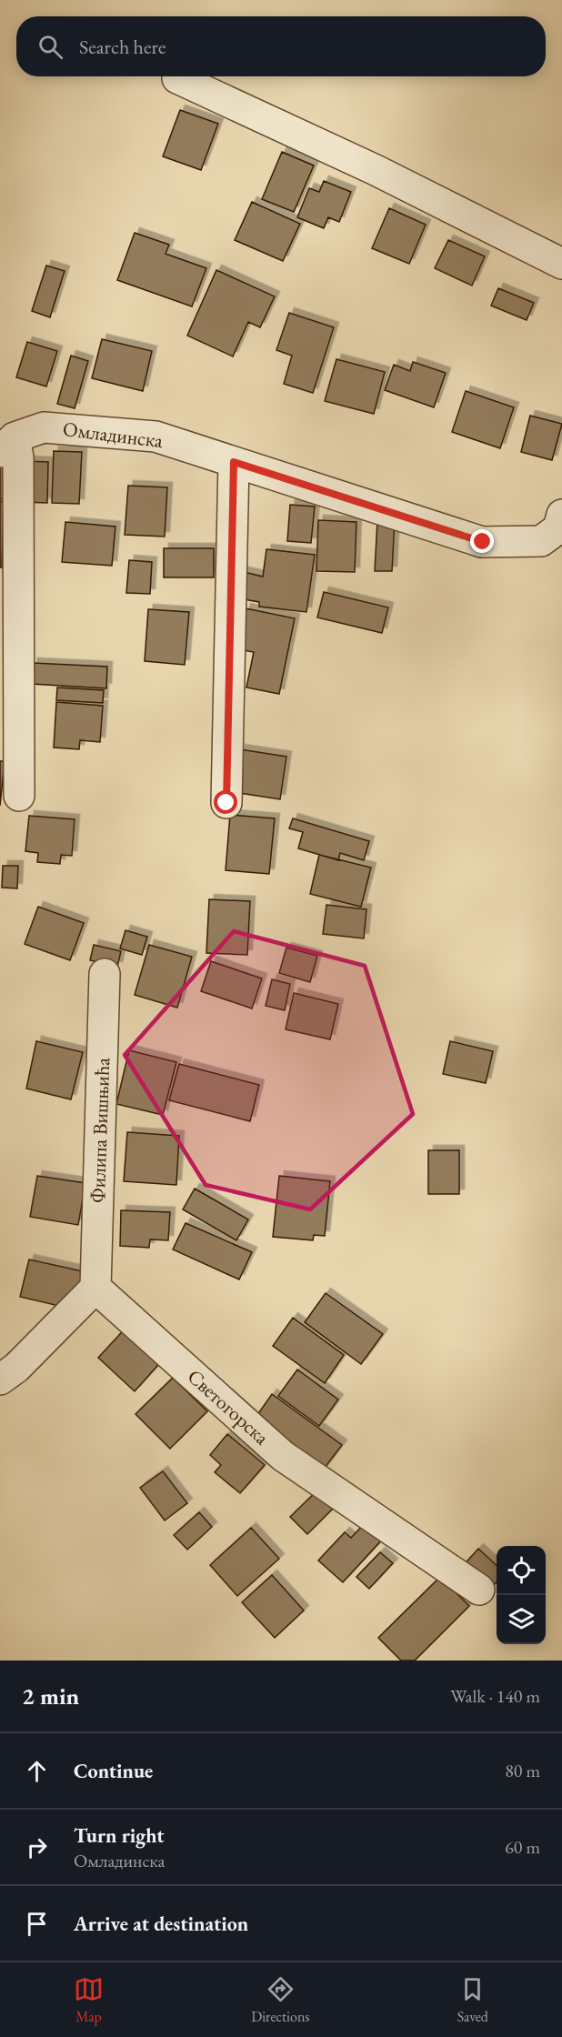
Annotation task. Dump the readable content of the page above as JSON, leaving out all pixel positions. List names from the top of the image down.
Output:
{
  "streets": {
    "street": ["Омладинска", "Филипа Вишњића", "Светогорска"]
  },
  "crossings": [
    ["Филипа Вишњића", "Светогорска"]
  ],
  "page": {
    "search": "Search here",
    "heading": ["2 min", "Walk · 140 m"],
    "list": [
      ["Continue", "80 m"],
      ["Turn right", "Омладинска", "60 m"],
      "Arrive at destination"
    ],
    "nav": ["Map", "Directions", "Saved"]
  }
}
